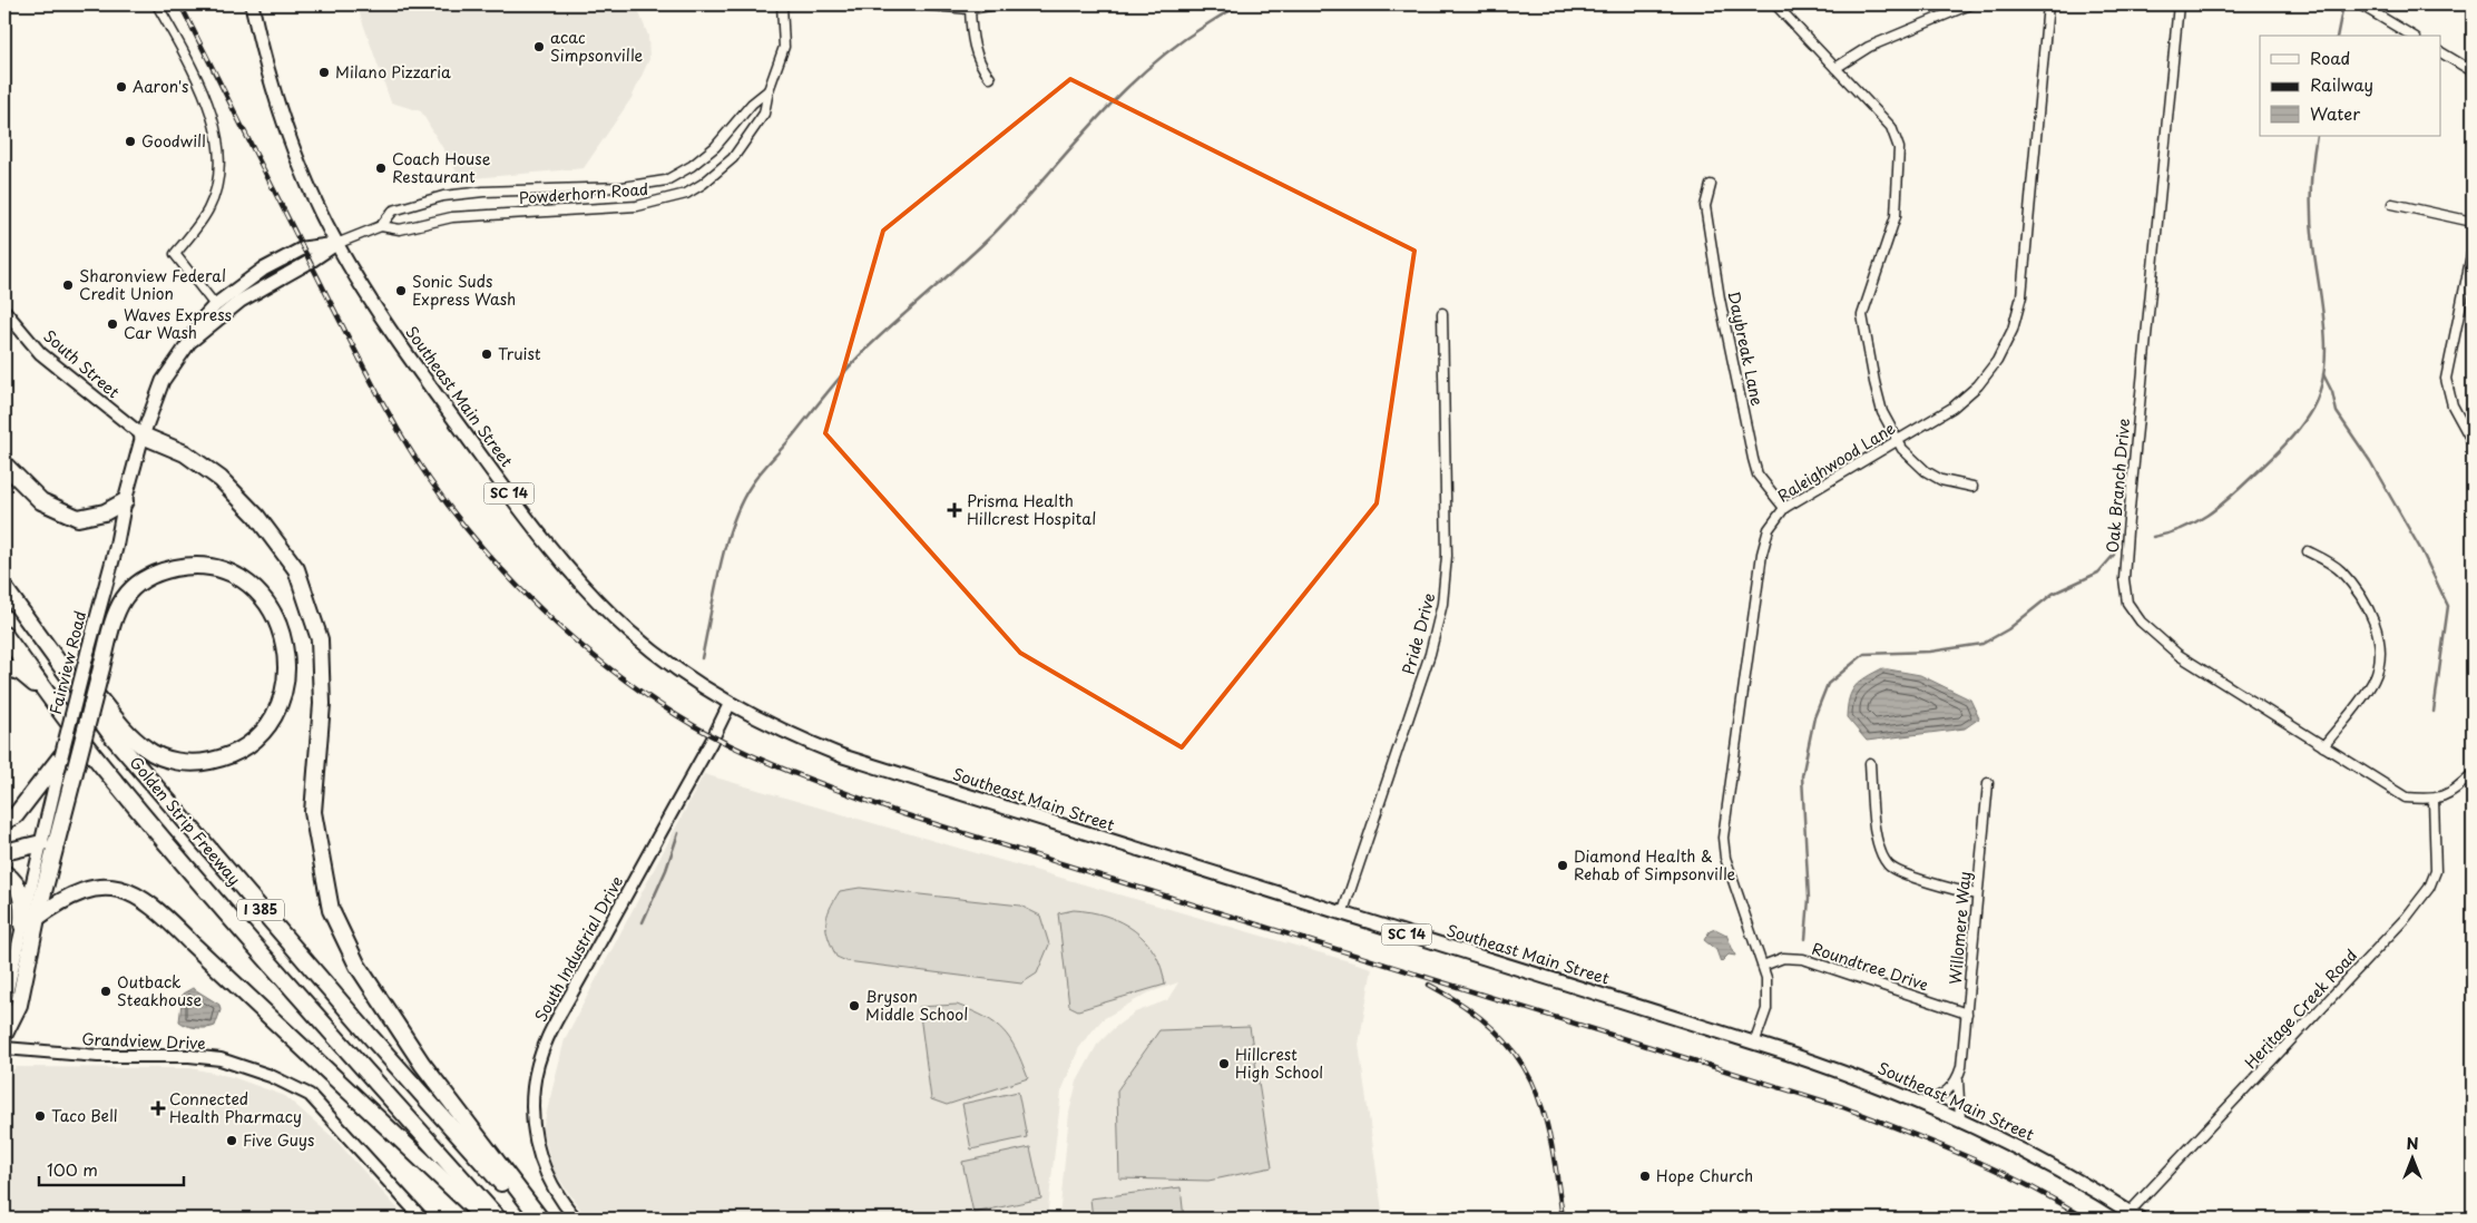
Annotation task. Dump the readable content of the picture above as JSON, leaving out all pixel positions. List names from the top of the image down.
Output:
{
  "streets": {
    "highway": ["Golden Strip Freeway", "I 385"],
    "main road": ["Southeast Main Street", "SC 14", "Fairview Road"],
    "street": [
      "Powderhorn Road",
      "Daybreak Lane",
      "South Street",
      "Raleighwood Lane",
      "Oak Branch Drive",
      "Pride Drive",
      "Willomere Way",
      "South Industrial Drive",
      "Roundtree Drive",
      "Heritage Creek Road",
      "Grandview Drive"
    ]
  },
  "crossings": [
    ["Powderhorn Road", "Southeast Main Street"],
    ["Powderhorn Road", "Fairview Road"],
    ["Daybreak Lane", "Raleighwood Lane"],
    ["South Street", "Fairview Road"],
    ["Southeast Main Street", "Raleighwood Lane"],
    ["Southeast Main Street", "Pride Drive"],
    ["Southeast Main Street", "Fairview Road"],
    ["Southeast Main Street", "Willomere Way"],
    ["Southeast Main Street", "South Industrial Drive"],
    ["Southeast Main Street", "Heritage Creek Road"],
    ["Raleighwood Lane", "Roundtree Drive"],
    ["Oak Branch Drive", "Heritage Creek Road"],
    ["Willomere Way", "Roundtree Drive"]
  ],
  "places": {
    "other": [
      "acac Simpsonville",
      "Milano Pizzaria",
      "Aaron's",
      "Goodwill",
      "Coach House Restaurant",
      "Sharonview Federal Credit Union",
      "Sonic Suds Express Wash",
      "Waves Express Car Wash",
      "Truist",
      "Diamond Health & Rehab of Simpsonville",
      "Outback Steakhouse",
      "Bryson Middle School",
      "Hillcrest High School",
      "Taco Bell",
      "Five Guys",
      "Hope Church"
    ],
    "health": ["Prisma Health Hillcrest Hospital", "Connected Health Pharmacy"]
  },
  "legend": ["Road", "Railway", "Water"],
  "scale_bar": "100 m",
  "north": "top"
}
